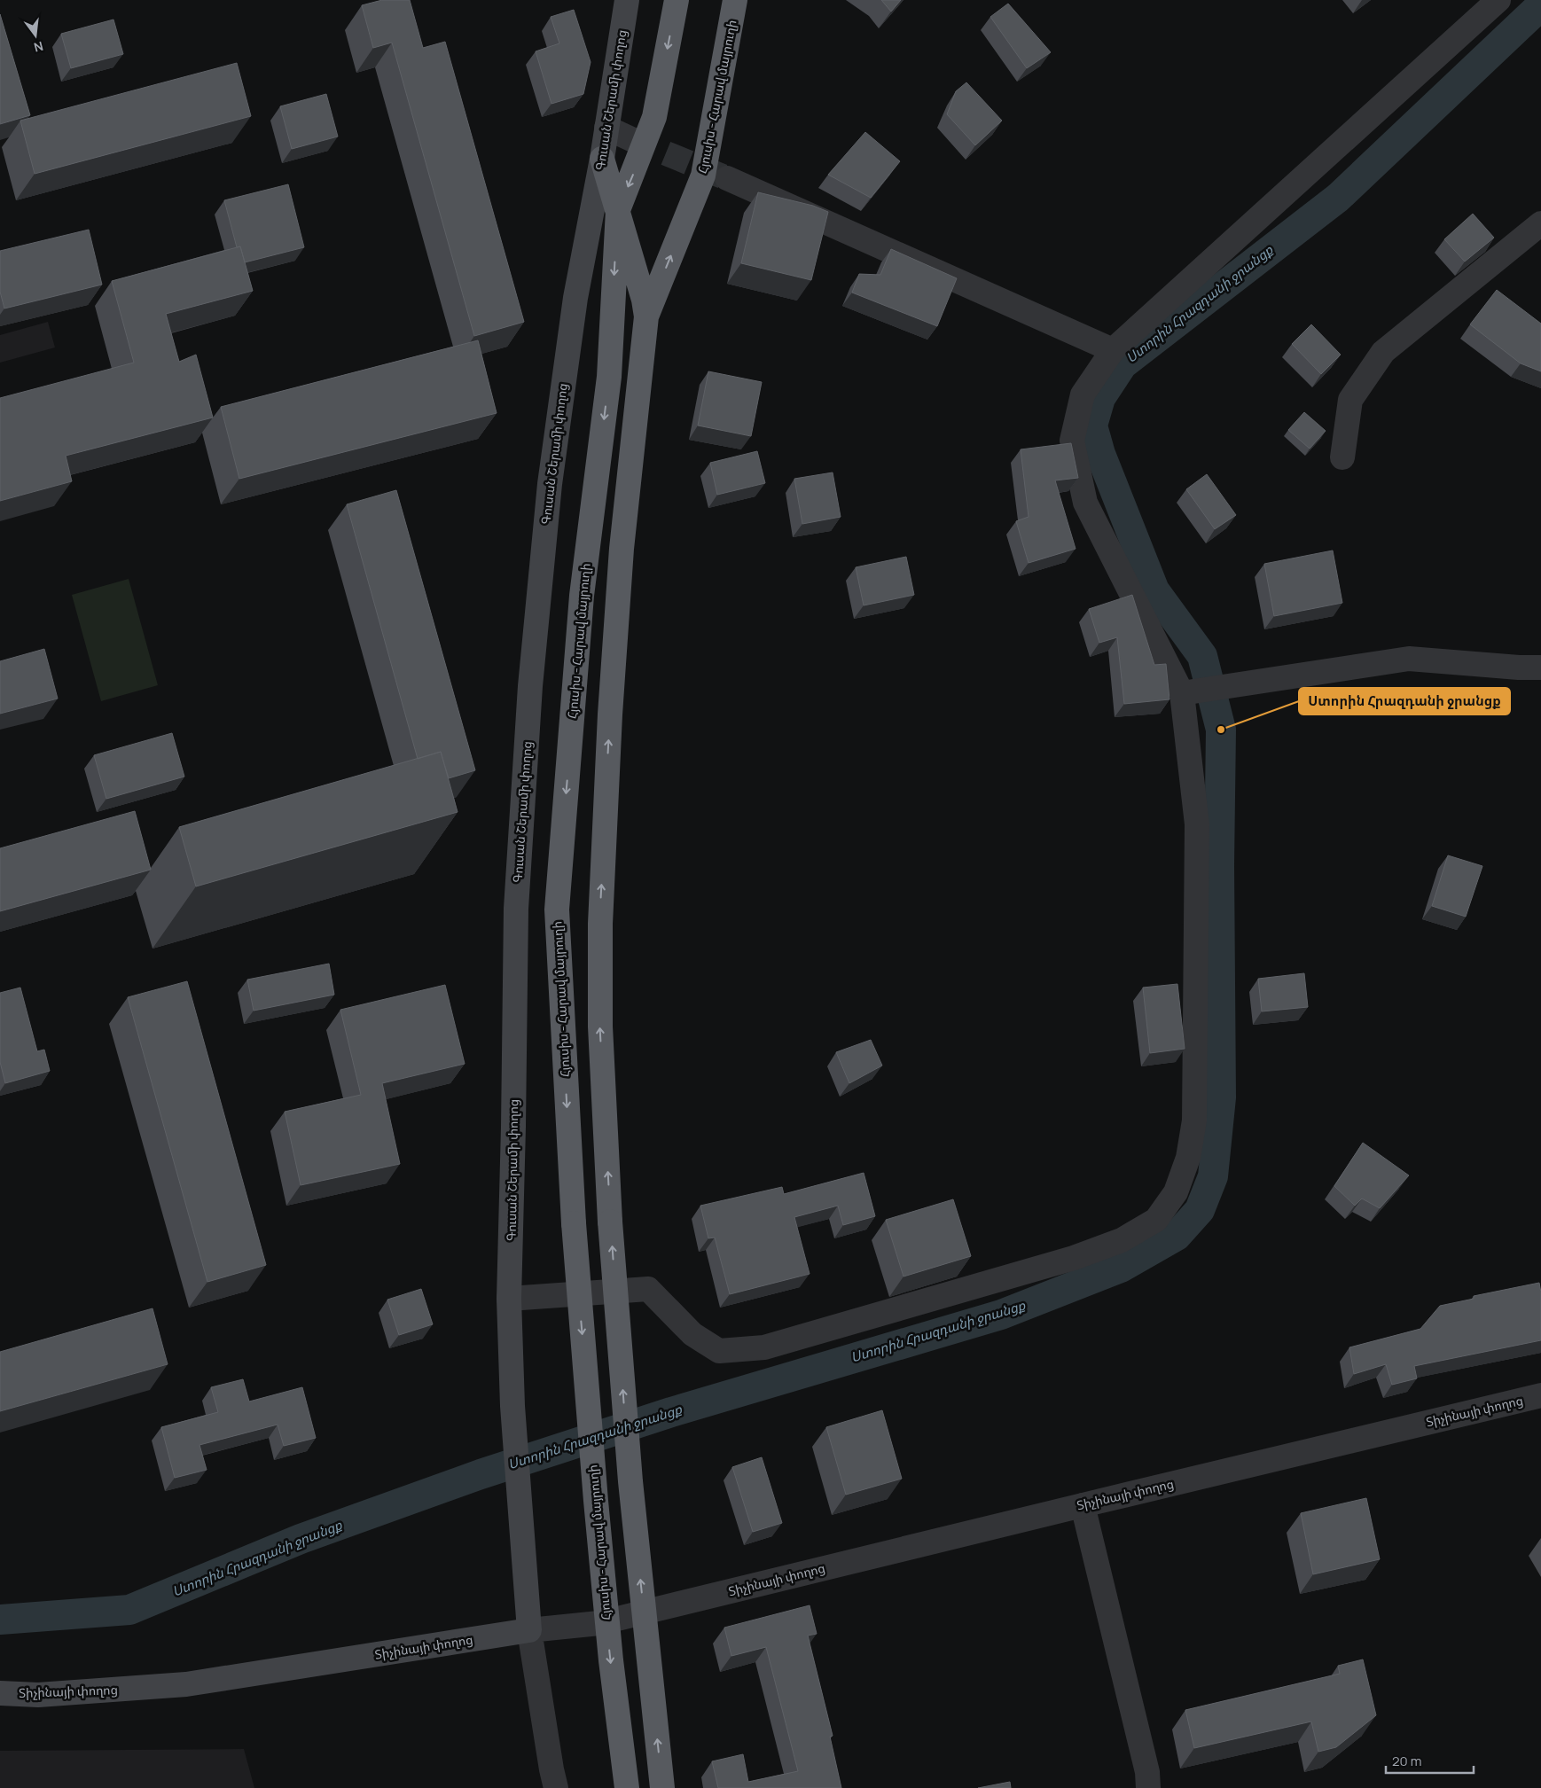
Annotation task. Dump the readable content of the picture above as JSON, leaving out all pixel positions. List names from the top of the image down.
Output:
{
  "streets": {
    "highway": ["Հյուսիս - Հարավ մայրուղի"],
    "main road": ["Գուսան Շերամի փողոց", "Տիչինայի փողոց"]
  },
  "crossings": [
    ["Գուսան Շերամի փողոց", "Տիչինայի փողոց"]
  ],
  "water": ["Ստորին Հրազդանի ջրանցք"],
  "places": ["Ստորին Հրազդանի ջրանցք"],
  "scale_bar": "20 m",
  "north": "bottom"
}
